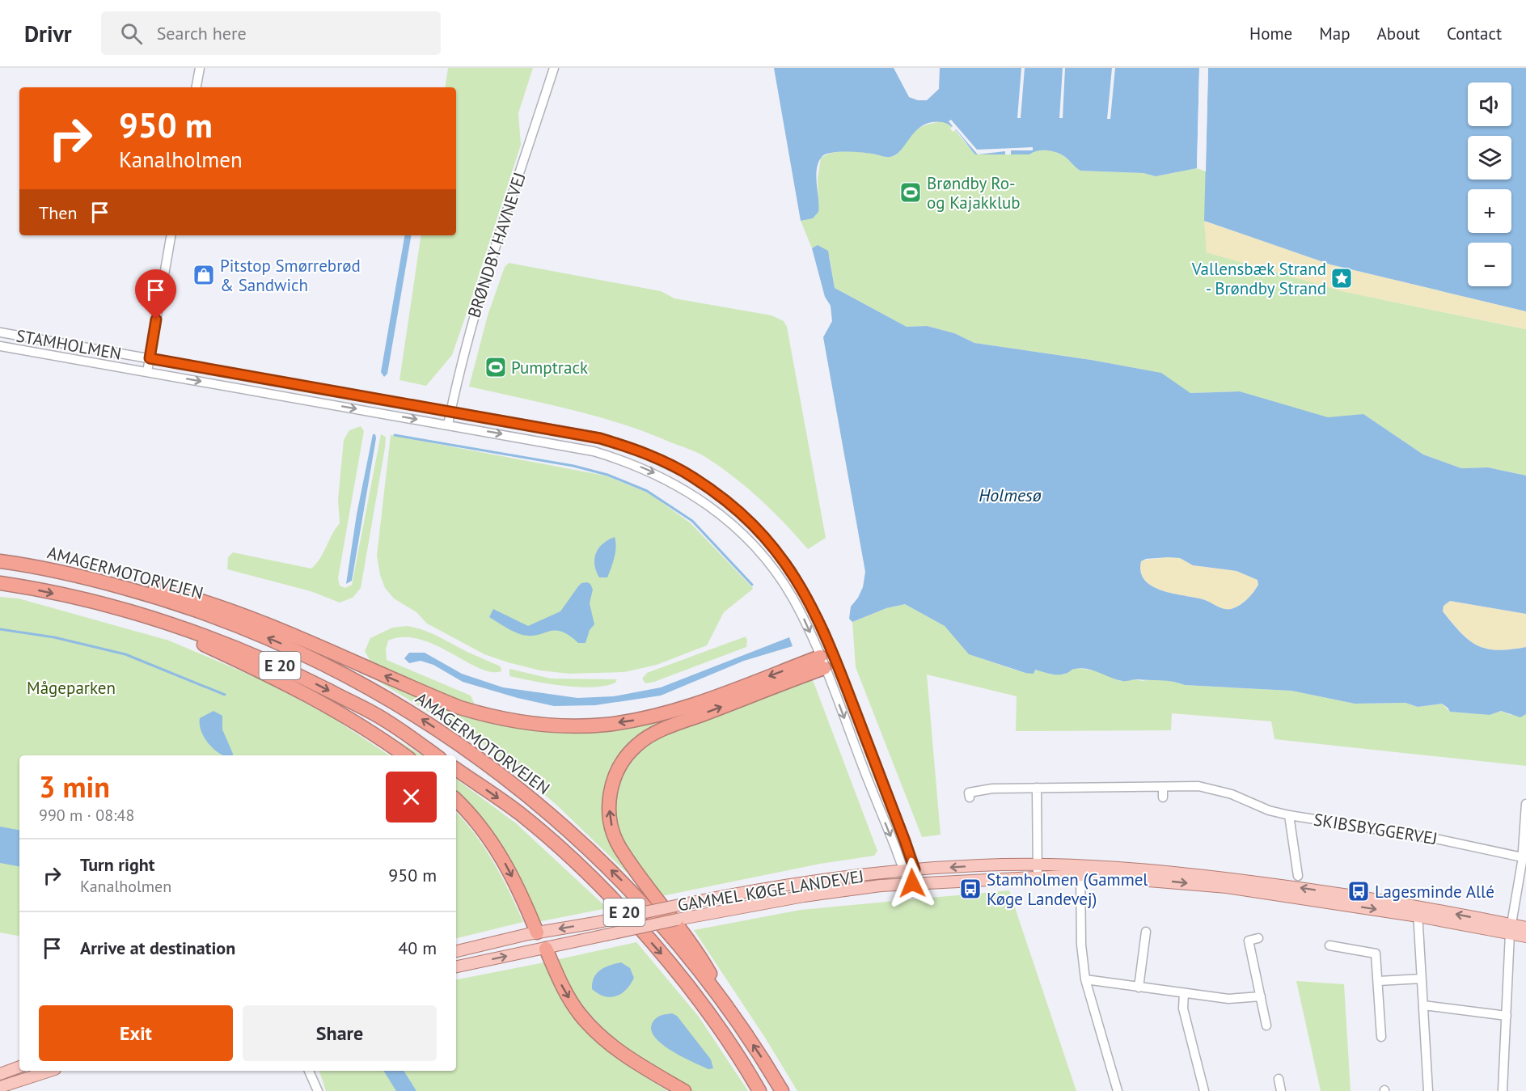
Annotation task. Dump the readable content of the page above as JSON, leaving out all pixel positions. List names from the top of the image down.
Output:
{
  "streets": {
    "highway": ["AMAGERMOTORVEJEN", "E 20"],
    "main road": ["GAMMEL KØGE LANDEVEJ"],
    "street": ["BRØNDBY HAVNEVEJ", "STAMHOLMEN", "SKIBSBYGGERVEJ"]
  },
  "crossings": [
    ["BRØNDBY HAVNEVEJ", "STAMHOLMEN"],
    ["STAMHOLMEN", "GAMMEL KØGE LANDEVEJ"]
  ],
  "water": ["Holmesø"],
  "parks": ["Mågeparken"],
  "places": {
    "sports": ["Brøndby Ro- og Kajakklub", "Pumptrack"],
    "shop": ["Pitstop Smørrebrød & Sandwich"],
    "place": ["Vallensbæk Strand - Brøndby Strand"],
    "bus stop": ["Stamholmen (Gammel Køge Landevej)", "Lagesminde Allé"]
  },
  "page": {
    "header": "Drivr",
    "search": "Search here",
    "nav": [
      "Home",
      "Map",
      "About",
      "Contact"
    ],
    "map_buttons": ["+", "−"],
    "turn": ["950 m", "Kanalholmen"],
    "then": "Then",
    "heading": ["3 min", "990 m · 08:48"],
    "list": [
      {
        "name": "Turn right",
        "note": "Kanalholmen",
        "value": "950 m"
      },
      {
        "name": "Arrive at destination",
        "value": "40 m"
      }
    ],
    "buttons": ["Exit", "Share"]
  }
}
